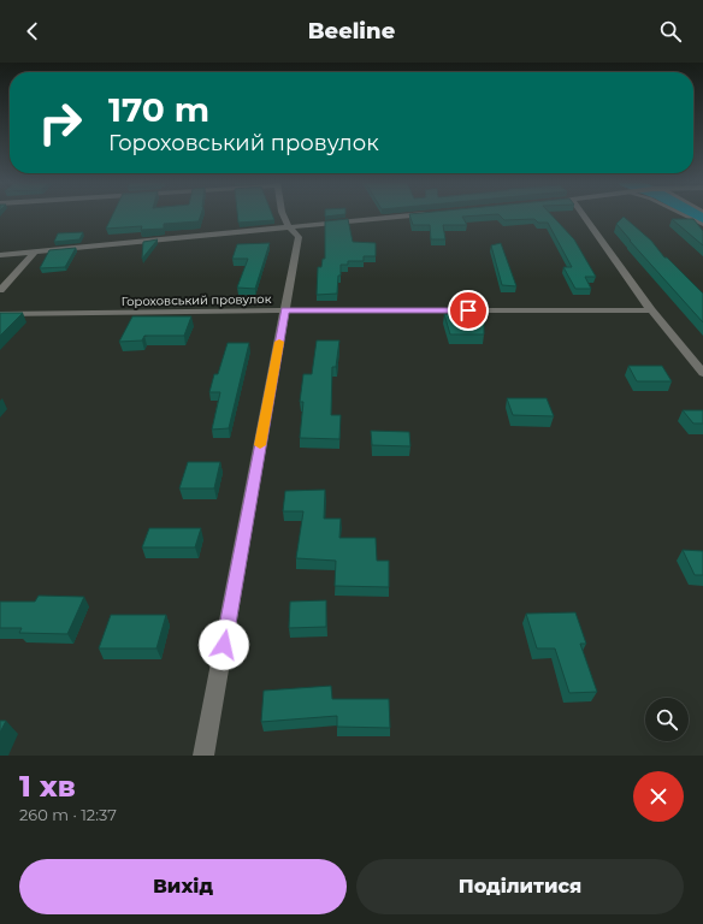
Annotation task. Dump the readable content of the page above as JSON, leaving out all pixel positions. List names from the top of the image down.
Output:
{
  "streets": {
    "street": ["Гороховський провулок"]
  },
  "page": {
    "header": "Beeline",
    "turn": ["170 m", "Гороховський провулок"],
    "heading": ["1 хв", "260 m · 12:37"],
    "buttons": ["Вихід", "Поділитися"]
  }
}
